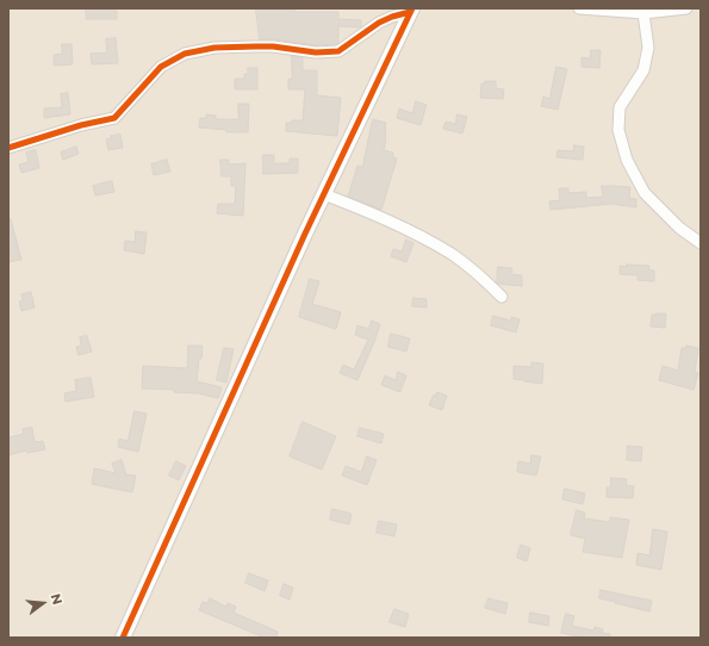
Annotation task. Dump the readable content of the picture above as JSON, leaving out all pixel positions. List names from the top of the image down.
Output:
{
  "north": "right"
}
